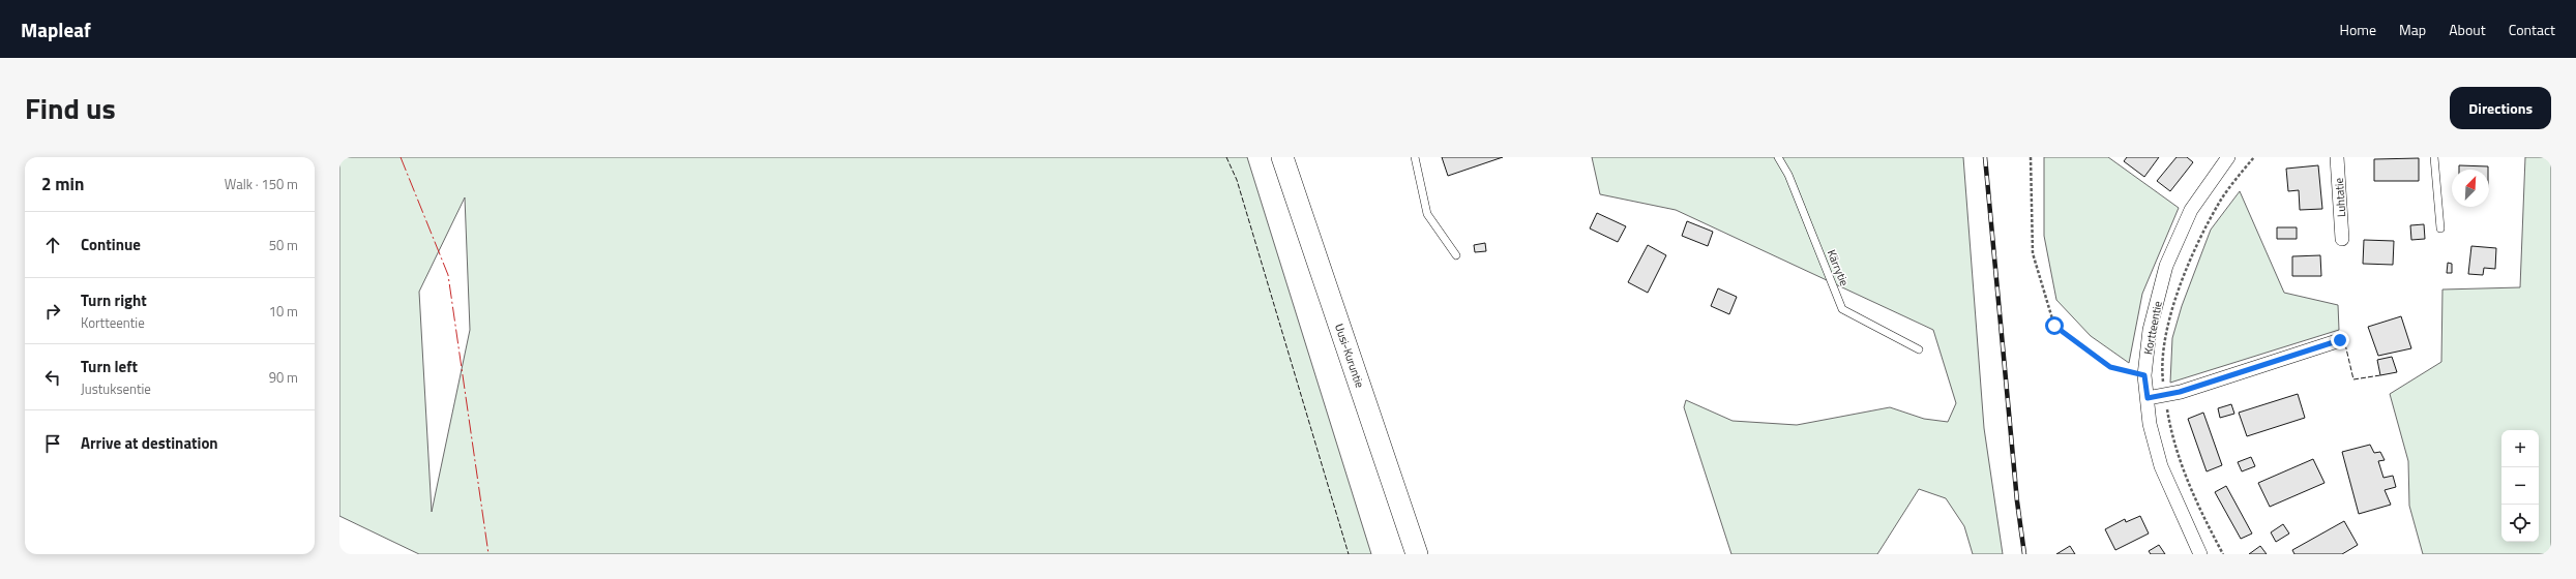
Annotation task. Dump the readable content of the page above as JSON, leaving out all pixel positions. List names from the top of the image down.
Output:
{
  "streets": {
    "main road": ["Uusi-Kuruntie"],
    "street": ["Luhtatie", "Kortteentie"],
    "lane": ["Kärrytie"]
  },
  "north": "top right",
  "page": {
    "header": "Mapleaf",
    "nav": [
      "Home",
      "Map",
      "About",
      "Contact"
    ],
    "title": "Find us",
    "buttons": "Directions",
    "heading": ["2 min", "Walk · 150 m"],
    "list": [
      ["Continue", "50 m"],
      ["Turn right", "Kortteentie", "10 m"],
      ["Turn left", "Justuksentie", "90 m"],
      "Arrive at destination"
    ],
    "map_buttons": ["+", "−"]
  }
}
